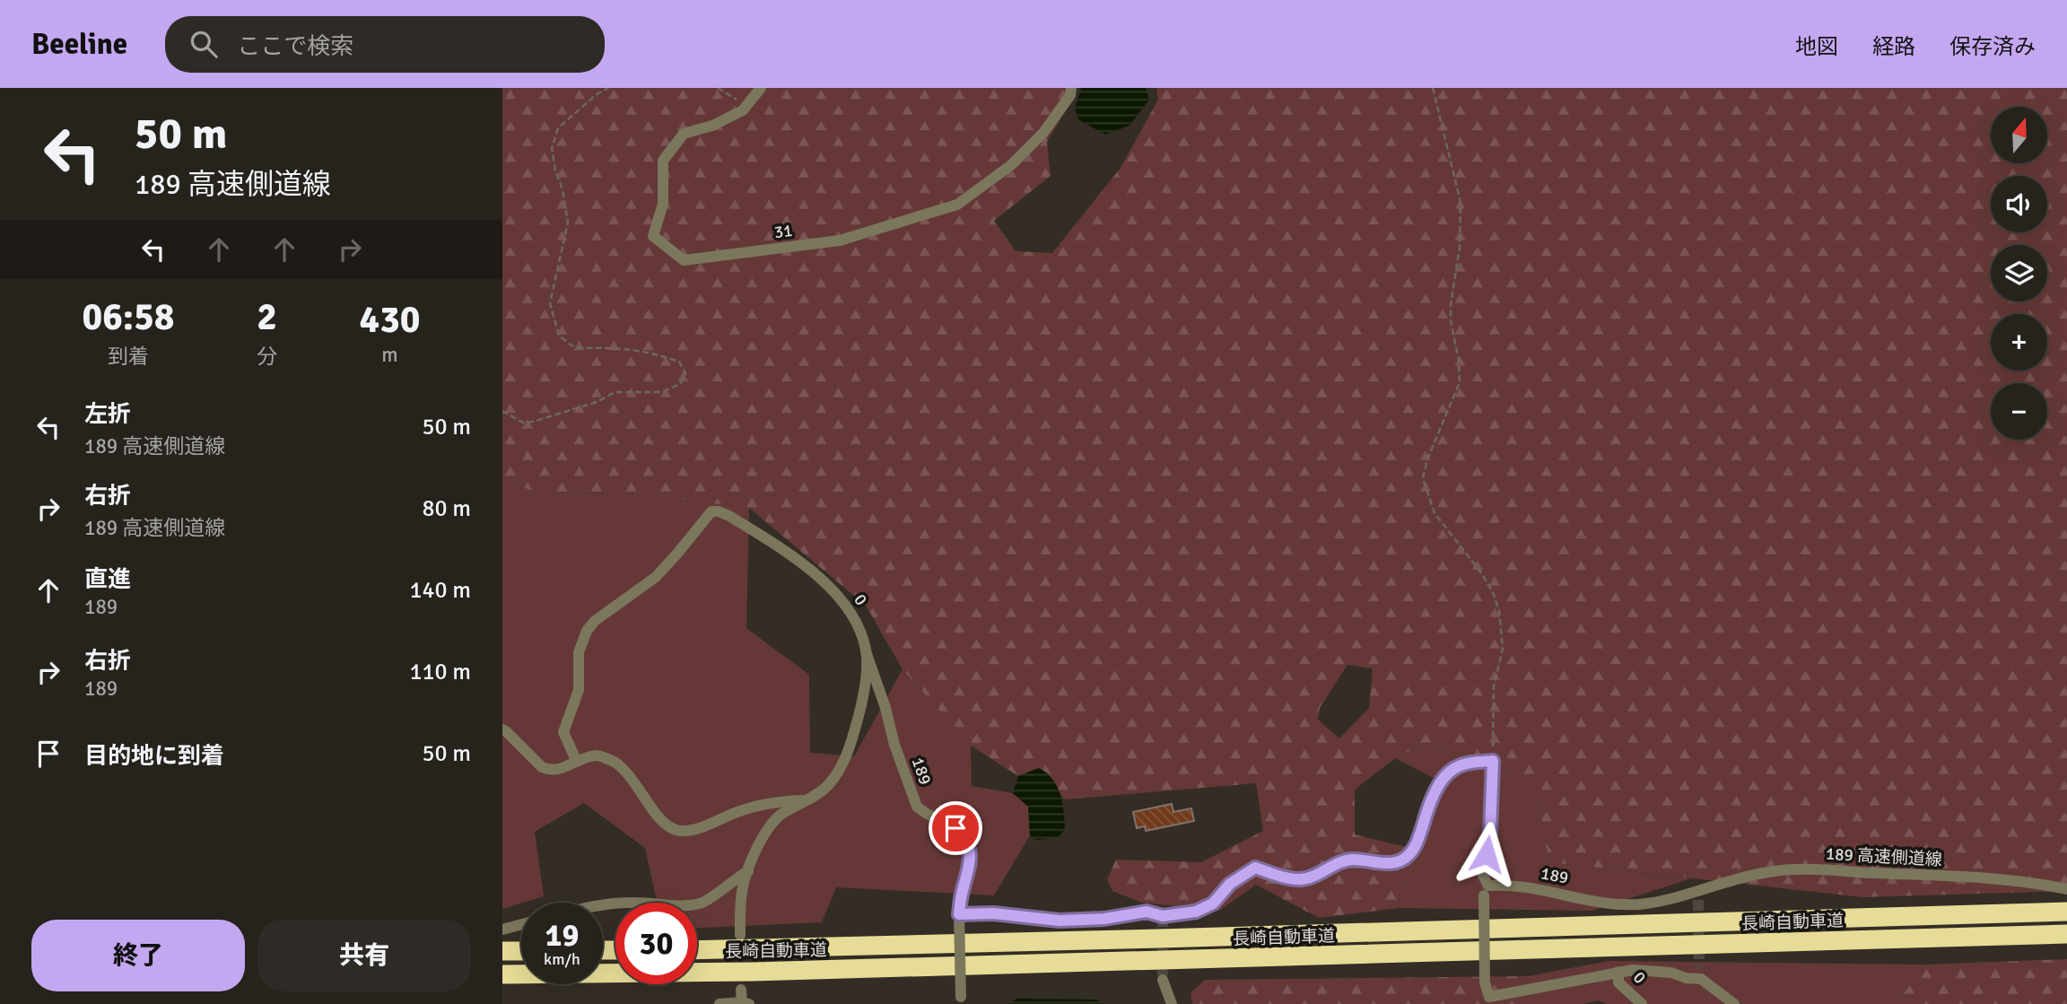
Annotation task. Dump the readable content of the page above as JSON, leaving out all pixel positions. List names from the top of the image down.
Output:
{
  "streets": {
    "highway": ["長崎自動車道"],
    "street": [
      "31",
      "0",
      "189",
      "189 高速側道線"
    ]
  },
  "crossings": [
    ["0", "189"],
    ["189", "189 高速側道線"]
  ],
  "north": "top",
  "page": {
    "header": "Beeline",
    "search": "ここで検索",
    "nav": ["地図", "経路", "保存済み"],
    "turn": ["50 m", "189 高速側道線"],
    "map_buttons": ["+", "−"],
    "eta": [
      "06:58",
      "到着",
      "2",
      "分",
      "430",
      "m"
    ],
    "list": [
      {
        "name": "左折",
        "note": "189 高速側道線",
        "value": "50 m"
      },
      {
        "name": "右折",
        "note": "189 高速側道線",
        "value": "80 m"
      },
      {
        "name": "直進",
        "note": "189",
        "value": "140 m"
      },
      {
        "name": "右折",
        "note": "189",
        "value": "110 m"
      },
      {
        "name": "目的地に到着",
        "value": "50 m"
      }
    ],
    "speed": "19 km/h",
    "limit": "30",
    "buttons": ["終了", "共有"]
  }
}
